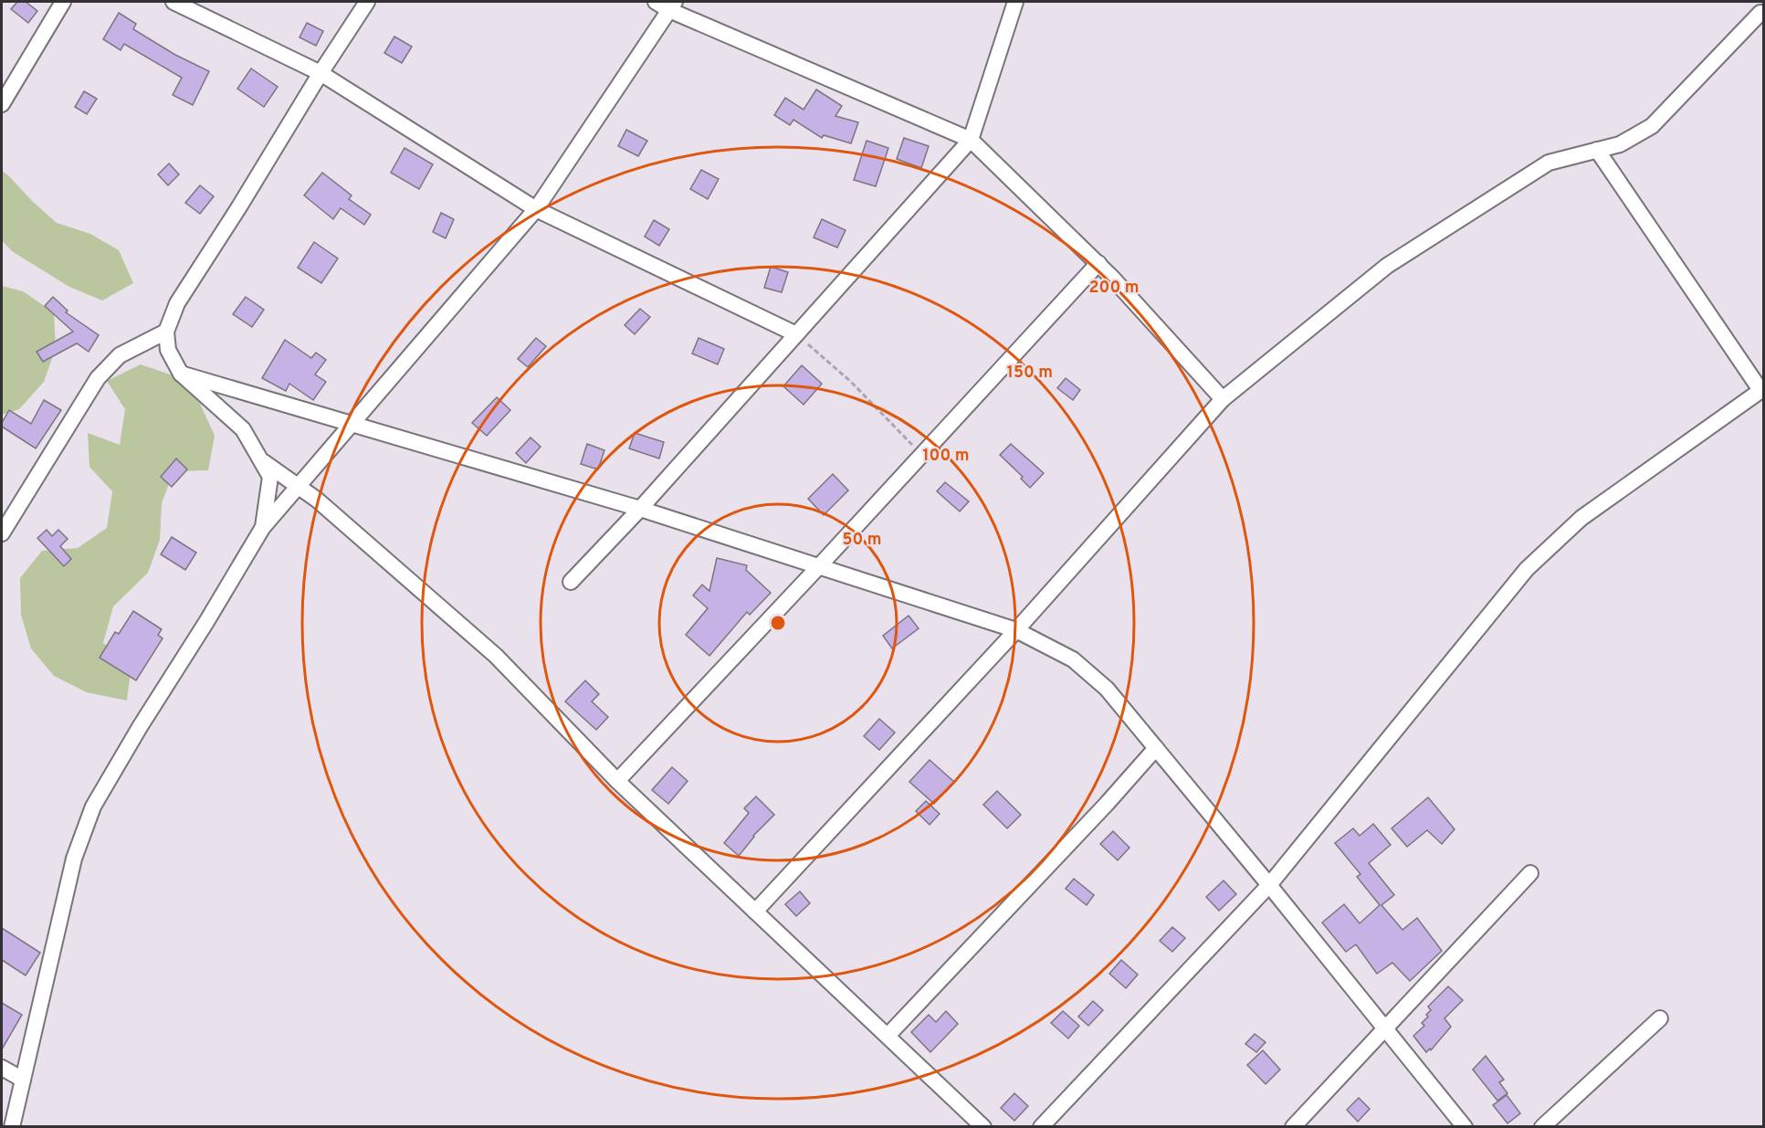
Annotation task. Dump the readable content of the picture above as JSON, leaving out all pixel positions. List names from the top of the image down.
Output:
{
  "rings": [
    "200 m",
    "150 m",
    "100 m",
    "50 m"
  ]
}
